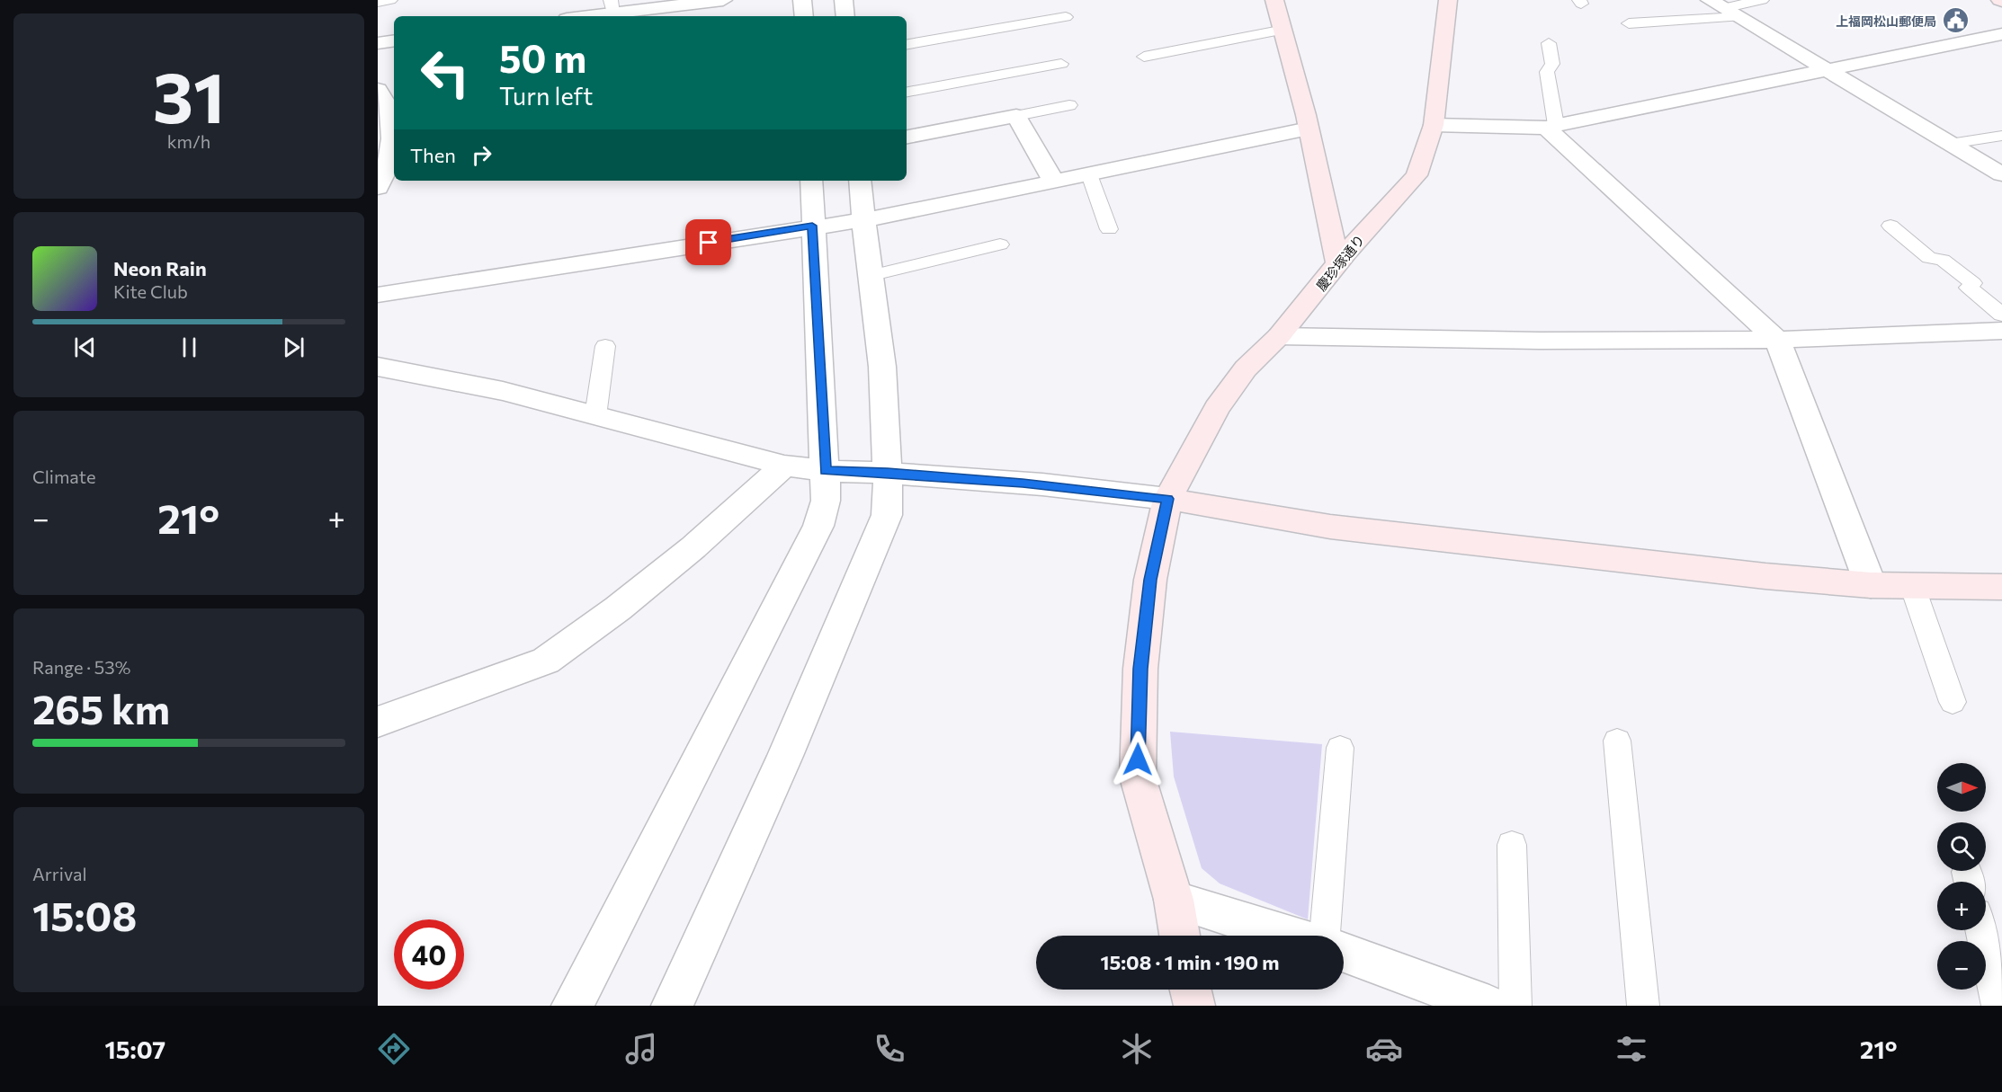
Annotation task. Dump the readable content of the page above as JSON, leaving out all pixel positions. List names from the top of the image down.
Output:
{
  "streets": {
    "street": ["慶珍塚通り"]
  },
  "places": {
    "public building": ["上福岡松山郵便局"]
  },
  "north": "right",
  "page": {
    "tile": [
      ["31", "km/h"],
      "Climate",
      ["Range · 53%", "265 km"],
      ["Arrival", "15:08"]
    ],
    "turn": ["50 m", "Turn left"],
    "then": "Then",
    "song": ["Neon Rain", "Kite Club"],
    "heat": ["−", "21°", "+"],
    "map_buttons": ["+", "−"],
    "limit": "40",
    "trip": "15:08 · 1 min · 190 m",
    "tabs": ["15:07", "21°"]
  }
}
